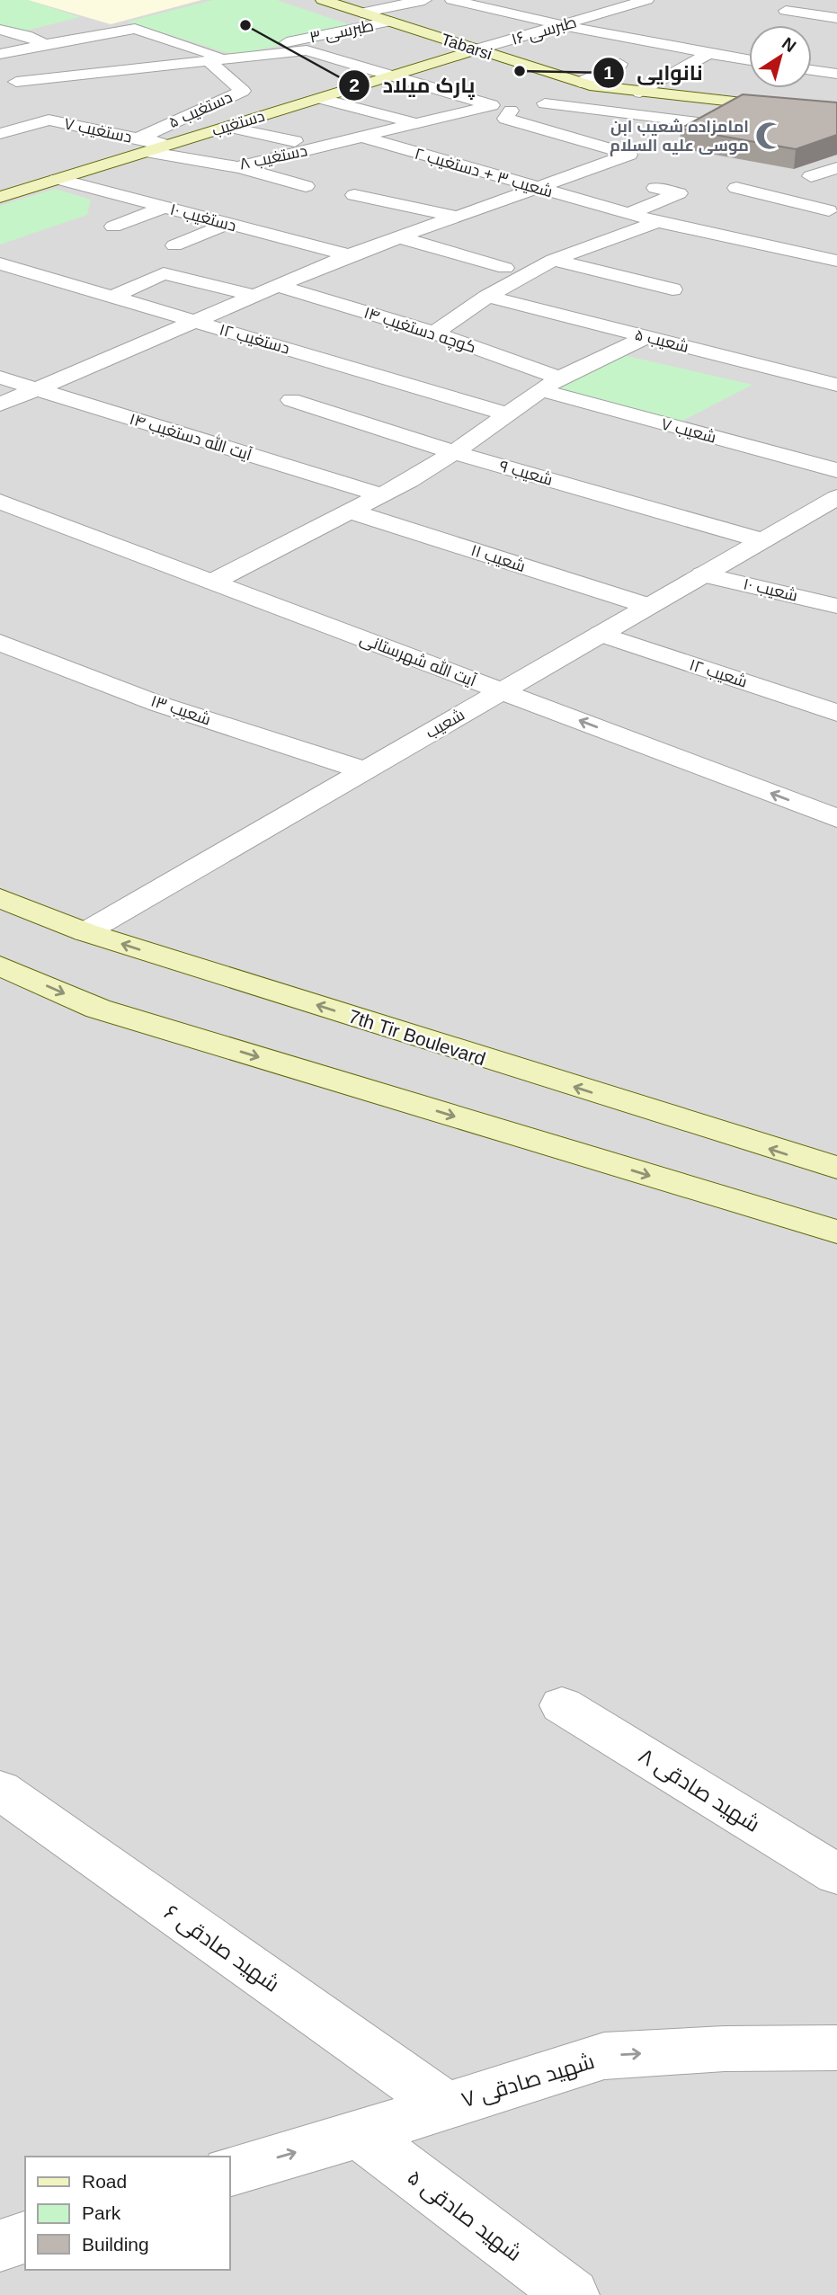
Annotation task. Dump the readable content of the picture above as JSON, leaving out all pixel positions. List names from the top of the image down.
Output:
{
  "streets": {
    "main road": ["Tabarsi", "دستغیب", "7th Tir Boulevard"],
    "street": [
      "طبرسی ۱۶",
      "طبرسی ۳",
      "دستغیب ۵",
      "دستغیب ۷",
      "دستغیب ۸",
      "شعیب ۳ + دستغیب ۲",
      "دستغیب ۱۰",
      "کوچه دستغیب ۱۴",
      "دستغیب ۱۲",
      "شعیب ۵",
      "شعیب ۷",
      "آیت الله دستغیب ۱۴",
      "شعیب ۹",
      "شعیب ۱۱",
      "شعیب ۱۰",
      "آیت الله شهرستانی",
      "شعیب ۱۲",
      "شعیب ۱۳",
      "شعیب",
      "شهید صادقی ۸",
      "شهید صادقی ۶",
      "شهید صادقی ۷",
      "شهید صادقی ۵"
    ]
  },
  "crossings": [
    ["طبرسی ۱۶", "Tabarsi"],
    ["طبرسی ۱۶", "دستغیب"],
    ["طبرسی ۳", "Tabarsi"],
    ["طبرسی ۳", "دستغیب ۵"],
    ["Tabarsi", "دستغیب"],
    ["دستغیب ۵", "دستغیب"],
    ["دستغیب ۵", "دستغیب ۷"],
    ["دستغیب ۵", "دستغیب ۸"],
    ["دستغیب", "دستغیب ۷"],
    ["دستغیب", "دستغیب ۸"],
    ["دستغیب", "دستغیب ۱۰"],
    ["دستغیب ۷", "دستغیب ۸"],
    ["دستغیب ۸", "شعیب ۳ + دستغیب ۲"],
    ["کوچه دستغیب ۱۴", "شعیب ۷"],
    ["شعیب ۹", "شعیب"],
    ["شعیب ۱۱", "شعیب"],
    ["شعیب ۱۰", "شعیب"],
    ["آیت الله شهرستانی", "شعیب"],
    ["شعیب ۱۲", "شعیب"],
    ["شعیب ۱۳", "شعیب"],
    ["شعیب", "7th Tir Boulevard"],
    ["شهید صادقی ۶", "شهید صادقی ۷"],
    ["شهید صادقی ۷", "شهید صادقی ۵"]
  ],
  "one_way": ["آیت الله شهرستانی", "شهید صادقی ۷"],
  "places": {
    "other": ["پارک میلاد", "نانوایی"],
    "mosque": ["امامزاده شعیب ابن موسی علیه السلام"]
  },
  "legend": ["Road", "Park", "Building"],
  "north": "top right"
}
